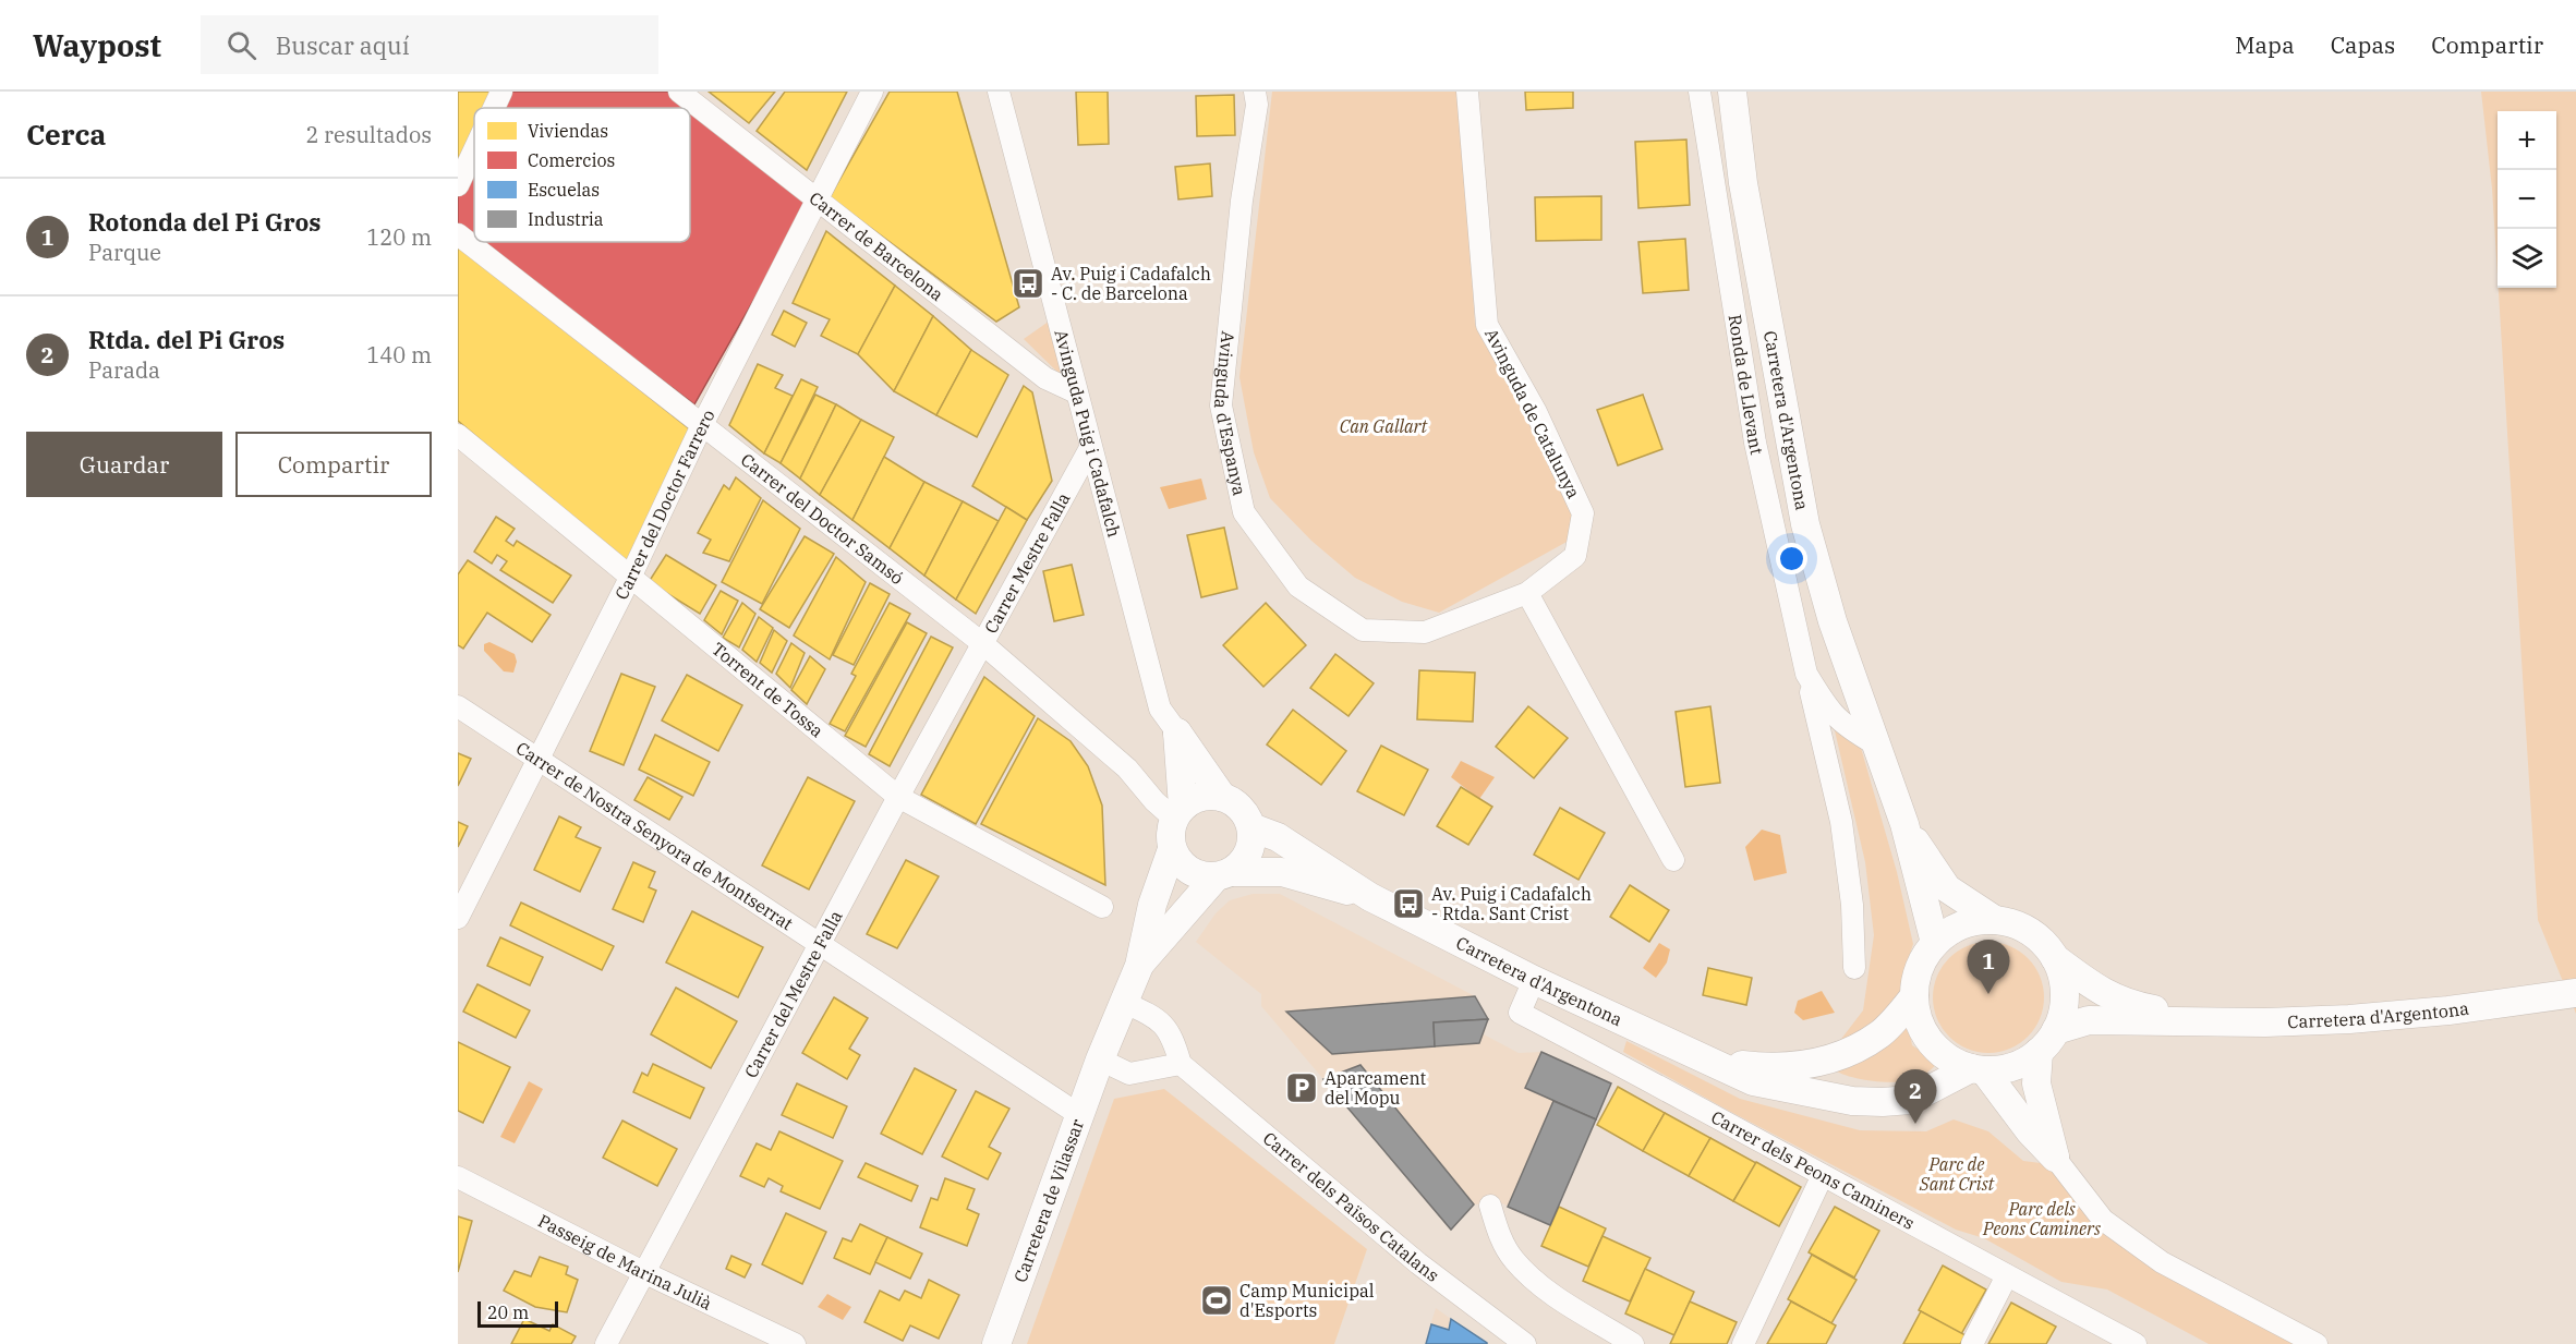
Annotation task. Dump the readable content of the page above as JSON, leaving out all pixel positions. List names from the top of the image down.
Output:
{
  "streets": {
    "street": [
      "Carrer de Barcelona",
      "Ronda de Llevant",
      "Avinguda d'Espanya",
      "Avinguda de Catalunya",
      "Carretera d'Argentona",
      "Avinguda Puig i Cadafalch",
      "Carrer del Doctor Farrero",
      "Carrer del Doctor Samsó",
      "Carrer Mestre Falla",
      "Torrent de Tossa",
      "Carrer de Nostra Senyora de Montserrat",
      "Carrer del Mestre Falla",
      "Carrer dels Peons Caminers",
      "Carretera de Vilassar",
      "Carrer dels Països Catalans",
      "Passeig de Marina Julià"
    ]
  },
  "crossings": [
    ["Carrer de Barcelona", "Avinguda Puig i Cadafalch"],
    ["Carrer de Barcelona", "Carrer del Doctor Farrero"],
    ["Ronda de Llevant", "Carretera d'Argentona"],
    ["Avinguda d'Espanya", "Avinguda de Catalunya"],
    ["Carretera d'Argentona", "Carrer del Doctor Samsó"],
    ["Carretera d'Argentona", "Carrer dels Peons Caminers"],
    ["Avinguda Puig i Cadafalch", "Carrer Mestre Falla"],
    ["Carrer del Doctor Farrero", "Carrer del Doctor Samsó"],
    ["Carrer del Doctor Farrero", "Torrent de Tossa"],
    ["Carrer del Doctor Farrero", "Carrer de Nostra Senyora de Montserrat"],
    ["Carrer del Doctor Samsó", "Carrer Mestre Falla"],
    ["Carrer del Doctor Samsó", "Carrer del Mestre Falla"],
    ["Carrer Mestre Falla", "Carrer del Mestre Falla"],
    ["Torrent de Tossa", "Carrer del Mestre Falla"],
    ["Carrer de Nostra Senyora de Montserrat", "Carrer del Mestre Falla"],
    ["Carrer de Nostra Senyora de Montserrat", "Carretera de Vilassar"],
    ["Carrer del Mestre Falla", "Passeig de Marina Julià"]
  ],
  "parks": ["Can Gallart", "Parc de Sant Crist", "Parc dels Peons Caminers"],
  "places": {
    "bus stop": ["Av. Puig i Cadafalch - C. de Barcelona", "Av. Puig i Cadafalch - Rtda. Sant Crist"],
    "parking": ["Aparcament del Mopu"],
    "sports": ["Camp Municipal d'Esports"]
  },
  "legend": [
    "Viviendas",
    "Comercios",
    "Escuelas",
    "Industria"
  ],
  "scale_bar": "20 m",
  "page": {
    "header": "Waypost",
    "search": "Buscar aquí",
    "nav": ["Mapa", "Capas", "Compartir"],
    "heading": ["Cerca", "2 resultados"],
    "map_buttons": ["+", "−"],
    "list": [
      {
        "mark": "1",
        "name": "Rotonda del Pi Gros",
        "note": "Parque",
        "value": "120 m"
      },
      {
        "mark": "2",
        "name": "Rtda. del Pi Gros",
        "note": "Parada",
        "value": "140 m"
      }
    ],
    "buttons": ["Guardar", "Compartir"],
    "pins": ["1", "2"],
    "scale": "20 m"
  }
}
